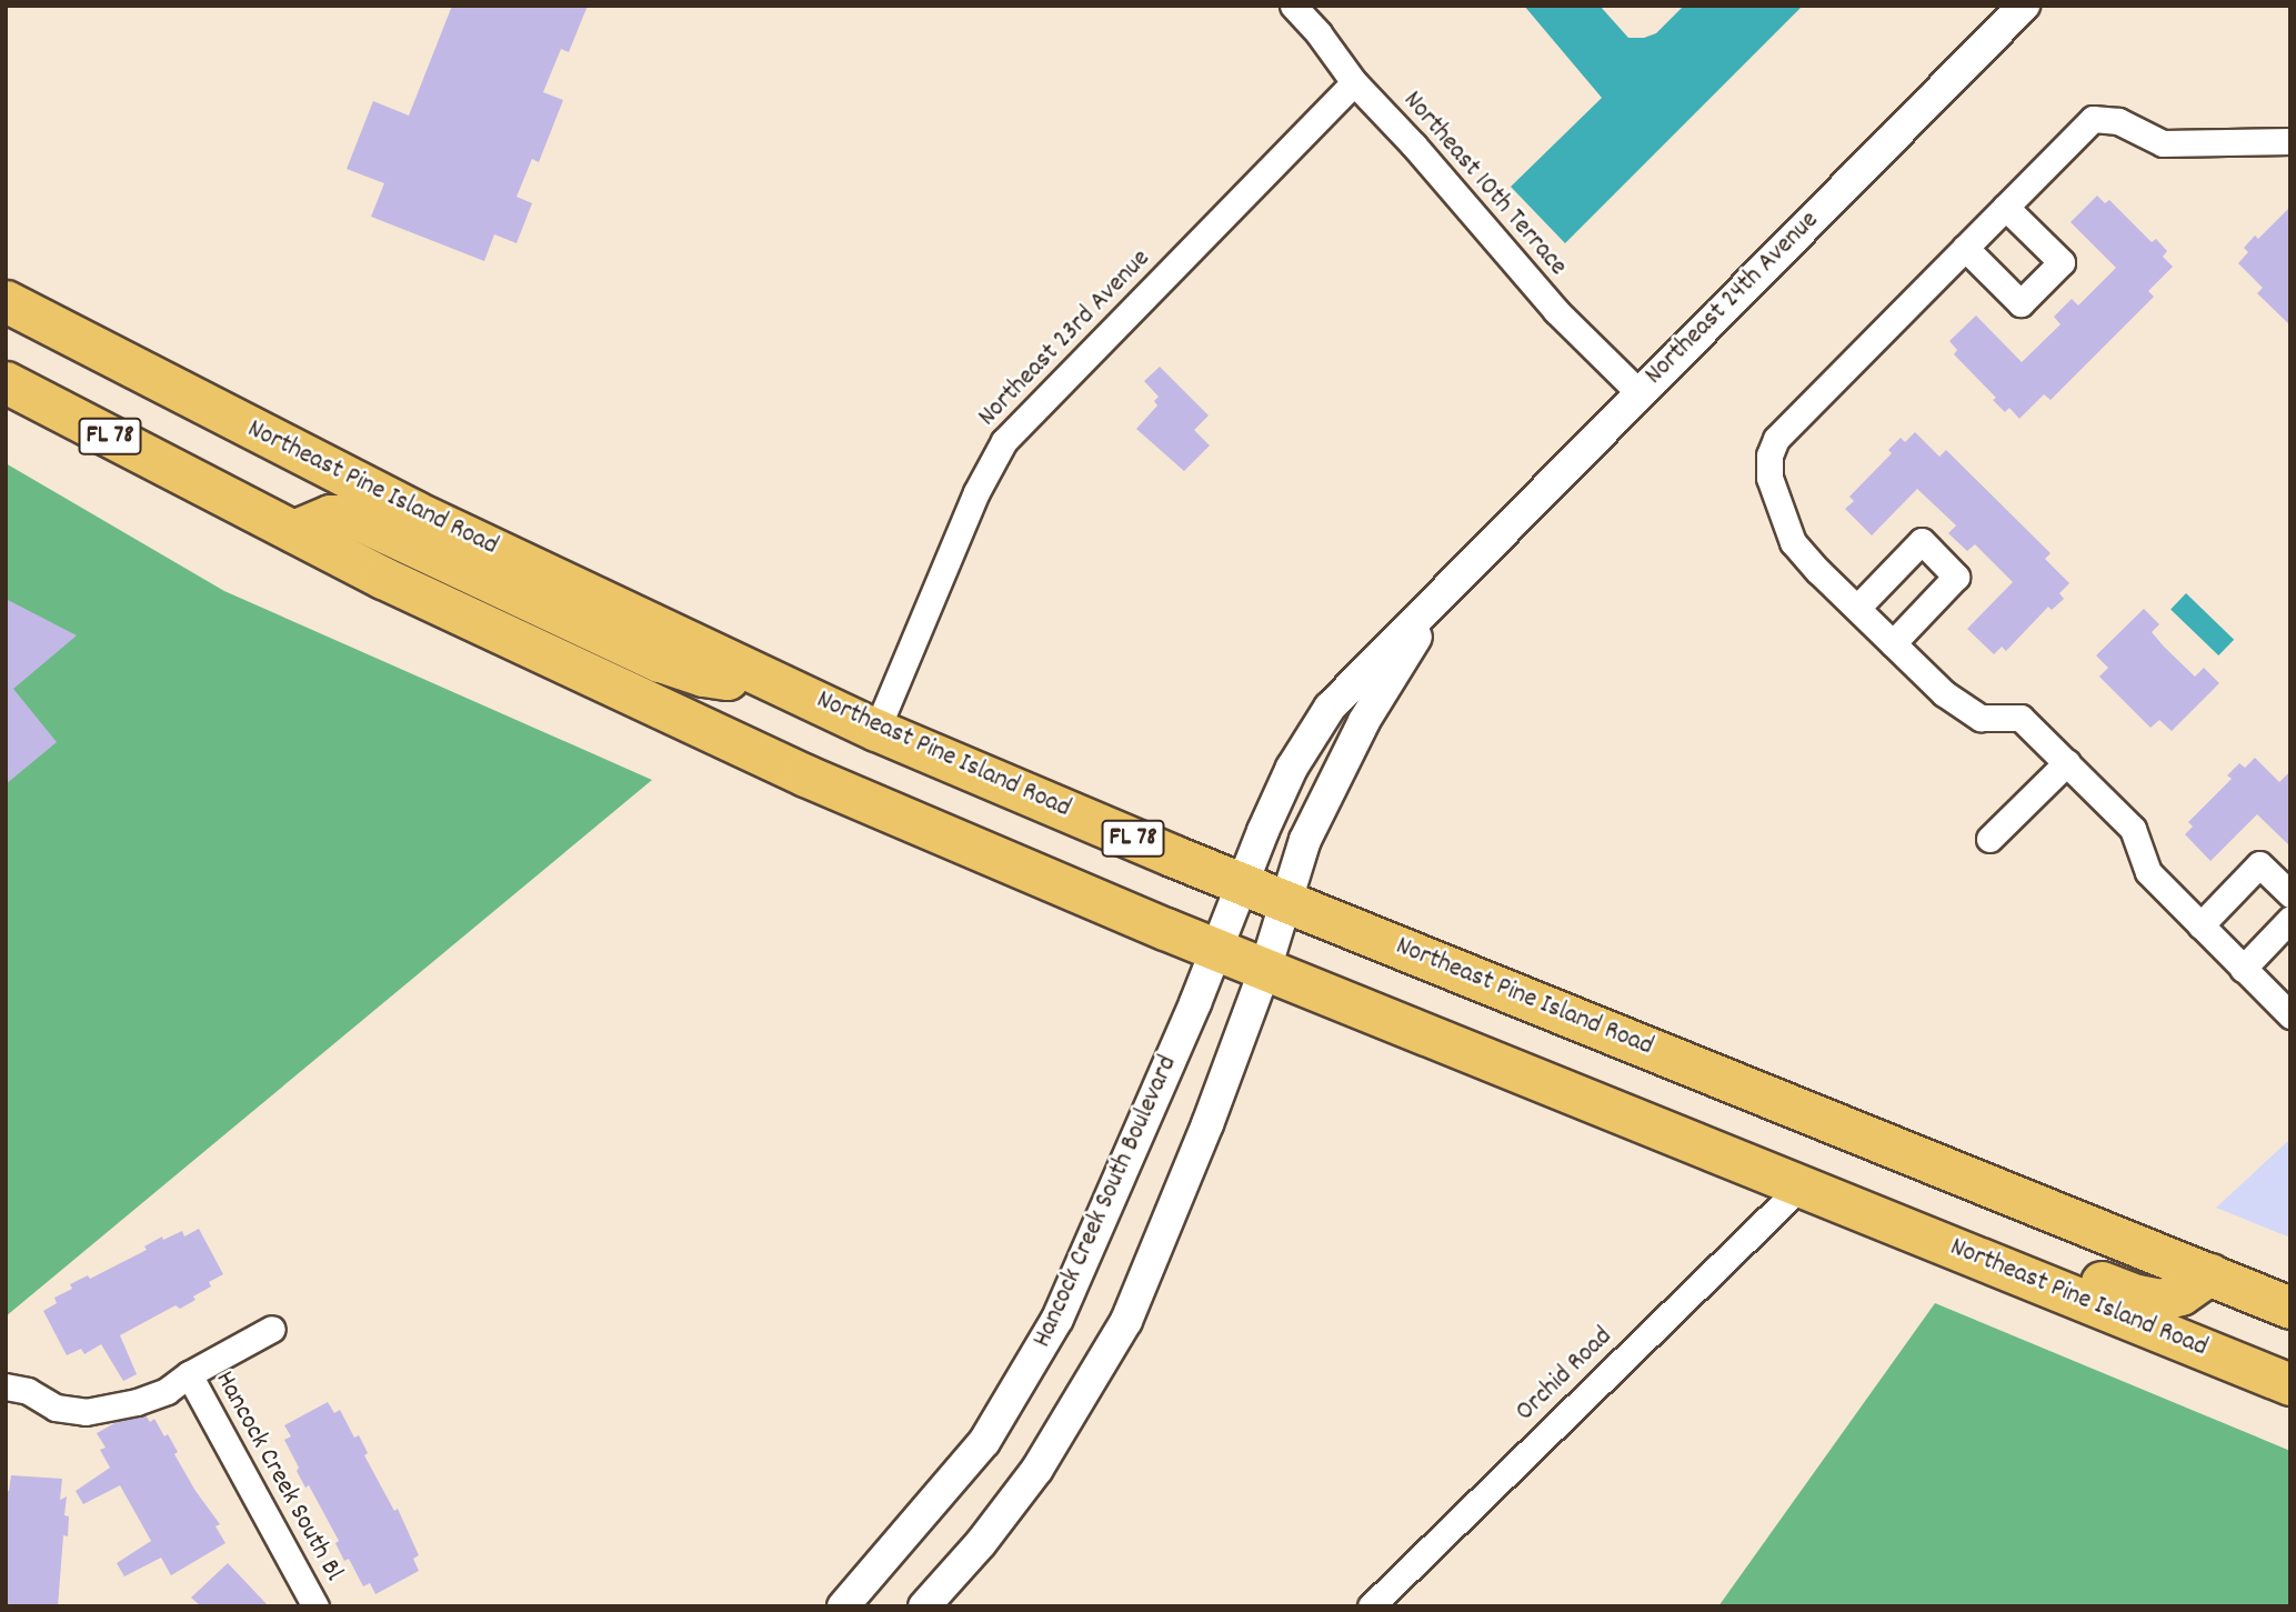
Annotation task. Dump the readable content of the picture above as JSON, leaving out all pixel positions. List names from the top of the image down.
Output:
{
  "streets": {
    "main road": ["FL 78", "Northeast Pine Island Road"],
    "street": [
      "Northeast 10th Terrace",
      "Northeast 24th Avenue",
      "Northeast 23rd Avenue",
      "Hancock Creek South Boulevard",
      "Orchid Road",
      "Hancock Creek South Bl"
    ]
  },
  "crossings": [
    ["Northeast 10th Terrace", "Northeast 24th Avenue"],
    ["Northeast 10th Terrace", "Northeast 23rd Avenue"],
    ["Northeast 24th Avenue", "Northeast Pine Island Road"],
    ["Northeast 24th Avenue", "Hancock Creek South Boulevard"],
    ["Northeast 23rd Avenue", "Northeast Pine Island Road"],
    ["Northeast Pine Island Road", "Hancock Creek South Boulevard"],
    ["Northeast Pine Island Road", "Orchid Road"]
  ]
}
